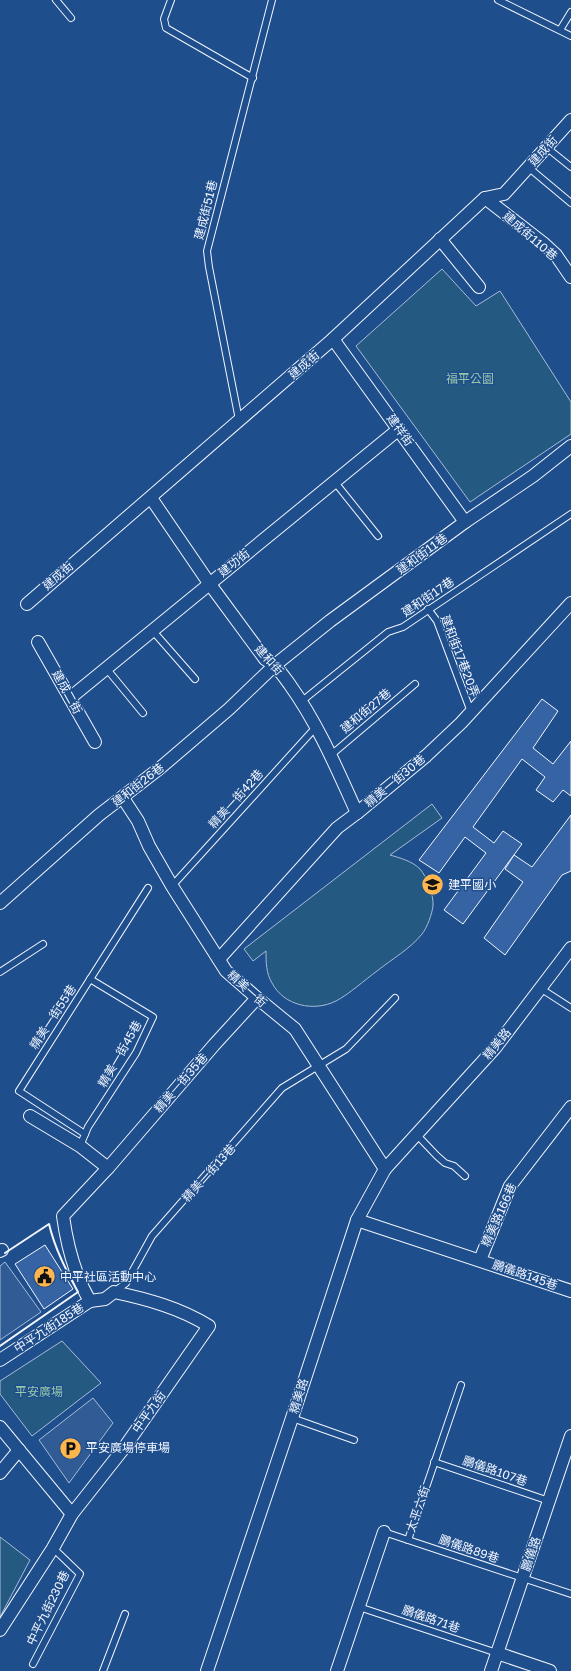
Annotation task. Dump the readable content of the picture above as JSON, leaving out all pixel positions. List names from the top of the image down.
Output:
{
  "streets": {
    "street": [
      "建成街",
      "建成街110巷",
      "建祥街",
      "建和街11巷",
      "建功街",
      "建和街",
      "建成二街",
      "精美一街30巷",
      "建和街26巷",
      "精美一街",
      "精美路",
      "精美一街35巷",
      "精美一街13巷",
      "精美路166巷",
      "鵬儀路145巷",
      "中平九街185巷",
      "中平九街",
      "太平六街",
      "鵬儀路"
    ],
    "lane": [
      "建成街51巷",
      "建和街17巷",
      "建和街17巷20弄",
      "建和街27巷",
      "精美一街42巷",
      "精美一街55巷",
      "精美一街45巷",
      "鵬儀路107巷",
      "鵬儀路89巷",
      "中平九街230巷",
      "鵬儀路71巷"
    ]
  },
  "crossings": [
    ["建成街", "建成街51巷"],
    ["建成街", "建成街110巷"],
    ["建成街", "建祥街"],
    ["建成街", "建和街"],
    ["建祥街", "建和街11巷"],
    ["建祥街", "建功街"],
    ["建和街11巷", "建和街"],
    ["建和街11巷", "建和街26巷"],
    ["建功街", "建和街"],
    ["建功街", "建成二街"],
    ["建和街17巷", "建和街17巷20弄"],
    ["建和街17巷", "建和街"],
    ["建和街17巷20弄", "精美一街30巷"],
    ["建和街", "建和街27巷"],
    ["建和街", "精美一街30巷"],
    ["建和街", "建和街26巷"],
    ["建和街", "精美一街42巷"],
    ["精美一街30巷", "精美一街"],
    ["建和街26巷", "精美一街"],
    ["精美一街42巷", "精美一街"],
    ["精美一街", "精美路"],
    ["精美一街", "精美一街35巷"],
    ["精美一街", "精美一街13巷"],
    ["精美一街55巷", "精美一街45巷"],
    ["精美路", "精美路166巷"],
    ["精美一街35巷", "中平九街185巷"],
    ["精美一街13巷", "中平九街185巷"],
    ["精美一街13巷", "中平九街"],
    ["精美路166巷", "鵬儀路145巷"],
    ["中平九街", "中平九街230巷"],
    ["鵬儀路107巷", "太平六街"],
    ["鵬儀路107巷", "鵬儀路"],
    ["太平六街", "鵬儀路89巷"],
    ["太平六街", "鵬儀路71巷"],
    ["鵬儀路89巷", "鵬儀路"],
    ["鵬儀路", "鵬儀路71巷"]
  ],
  "parks": ["福平公園", "平安廣場"],
  "places": {
    "school or university": ["建平國小"],
    "public building": ["中平社區活動中心"],
    "parking": ["平安廣場停車場"]
  }
}
